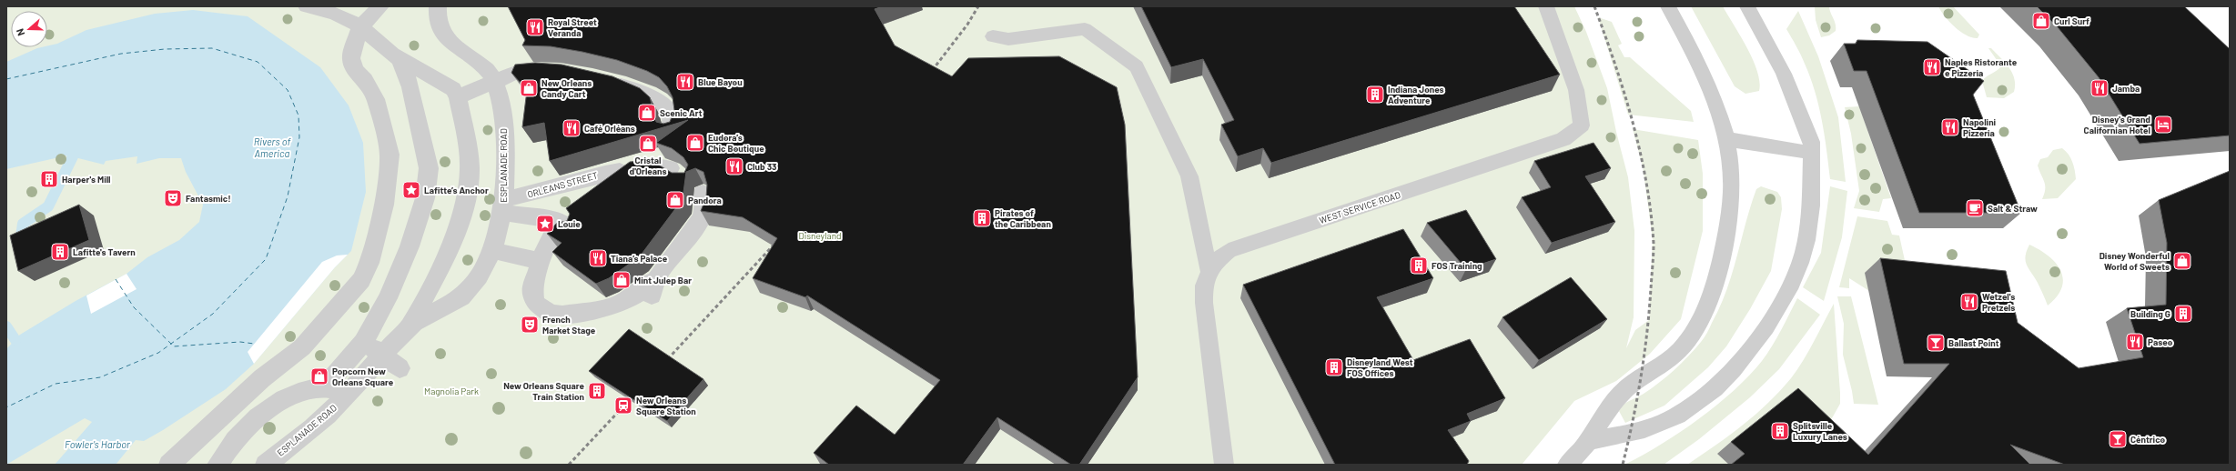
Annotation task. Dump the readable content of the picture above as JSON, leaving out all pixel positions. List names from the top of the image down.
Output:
{
  "streets": {
    "street": ["ESPLANADE ROAD", "ORLEANS STREET"],
    "lane": ["WEST SERVICE ROAD"]
  },
  "crossings": [
    ["ESPLANADE ROAD", "ORLEANS STREET"]
  ],
  "water": ["Rivers of America", "Fowler's Harbor"],
  "parks": ["Disneyland", "Magnolia Park"],
  "places": {
    "shop": [
      "Curl Surf",
      "New Orleans Candy Cart",
      "Scenic Art",
      "Eudora’s Chic Boutique",
      "Cristal d'Orleans",
      "Pandora",
      "Disney Wonderful World of Sweets",
      "Mint Julep Bar",
      "Popcorn New Orleans Square"
    ],
    "restaurant": [
      "Royal Street Veranda",
      "Naples Ristorante e Pizzeria",
      "Blue Bayou",
      "Jamba",
      "Napolini Pizzeria",
      "Café Orléans",
      "Club 33",
      "Tiana’s Palace",
      "Wetzel's Pretzels",
      "Paseo"
    ],
    "building": [
      "Indiana Jones Adventure",
      "Harper's Mill",
      "Pirates of the Caribbean",
      "Lafitte's Tavern",
      "FOS Training",
      "Building G",
      "Disneyland West FOS Offices",
      "New Orleans Square Train Station",
      "Splitsville Luxury Lanes"
    ],
    "hotel": ["Disney's Grand Californian Hotel"],
    "place": ["Lafitte’s Anchor", "Louie"],
    "theatre": ["Fantasmic!", "French Market Stage"],
    "cafe": ["Salt & Straw"],
    "bar": ["Ballast Point", "Céntrico"],
    "station": ["New Orleans Square Station"]
  },
  "north": "left"
}
